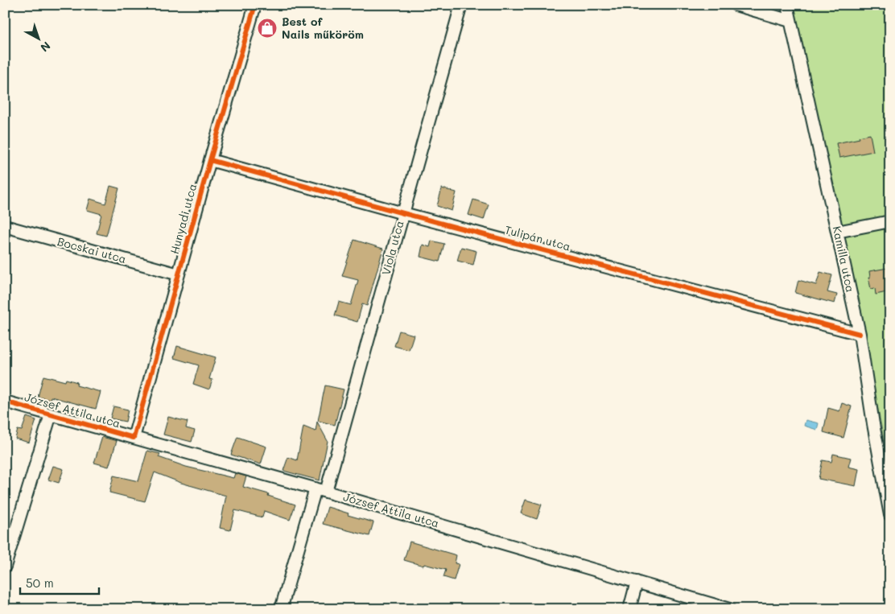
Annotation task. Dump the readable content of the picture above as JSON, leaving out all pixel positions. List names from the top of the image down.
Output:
{
  "streets": {
    "street": [
      "Hunyadi utca",
      "Tulipán utca",
      "Viola utca",
      "Bocskai utca",
      "Kamilla utca",
      "József Attila utca"
    ]
  },
  "crossings": [
    ["Hunyadi utca", "Tulipán utca"],
    ["Hunyadi utca", "Bocskai utca"],
    ["Hunyadi utca", "József Attila utca"],
    ["Tulipán utca", "Viola utca"],
    ["Tulipán utca", "Kamilla utca"],
    ["Viola utca", "József Attila utca"]
  ],
  "places": {
    "shop": ["Best of Nails műköröm"]
  },
  "scale_bar": "50 m",
  "north": "bottom right"
}
